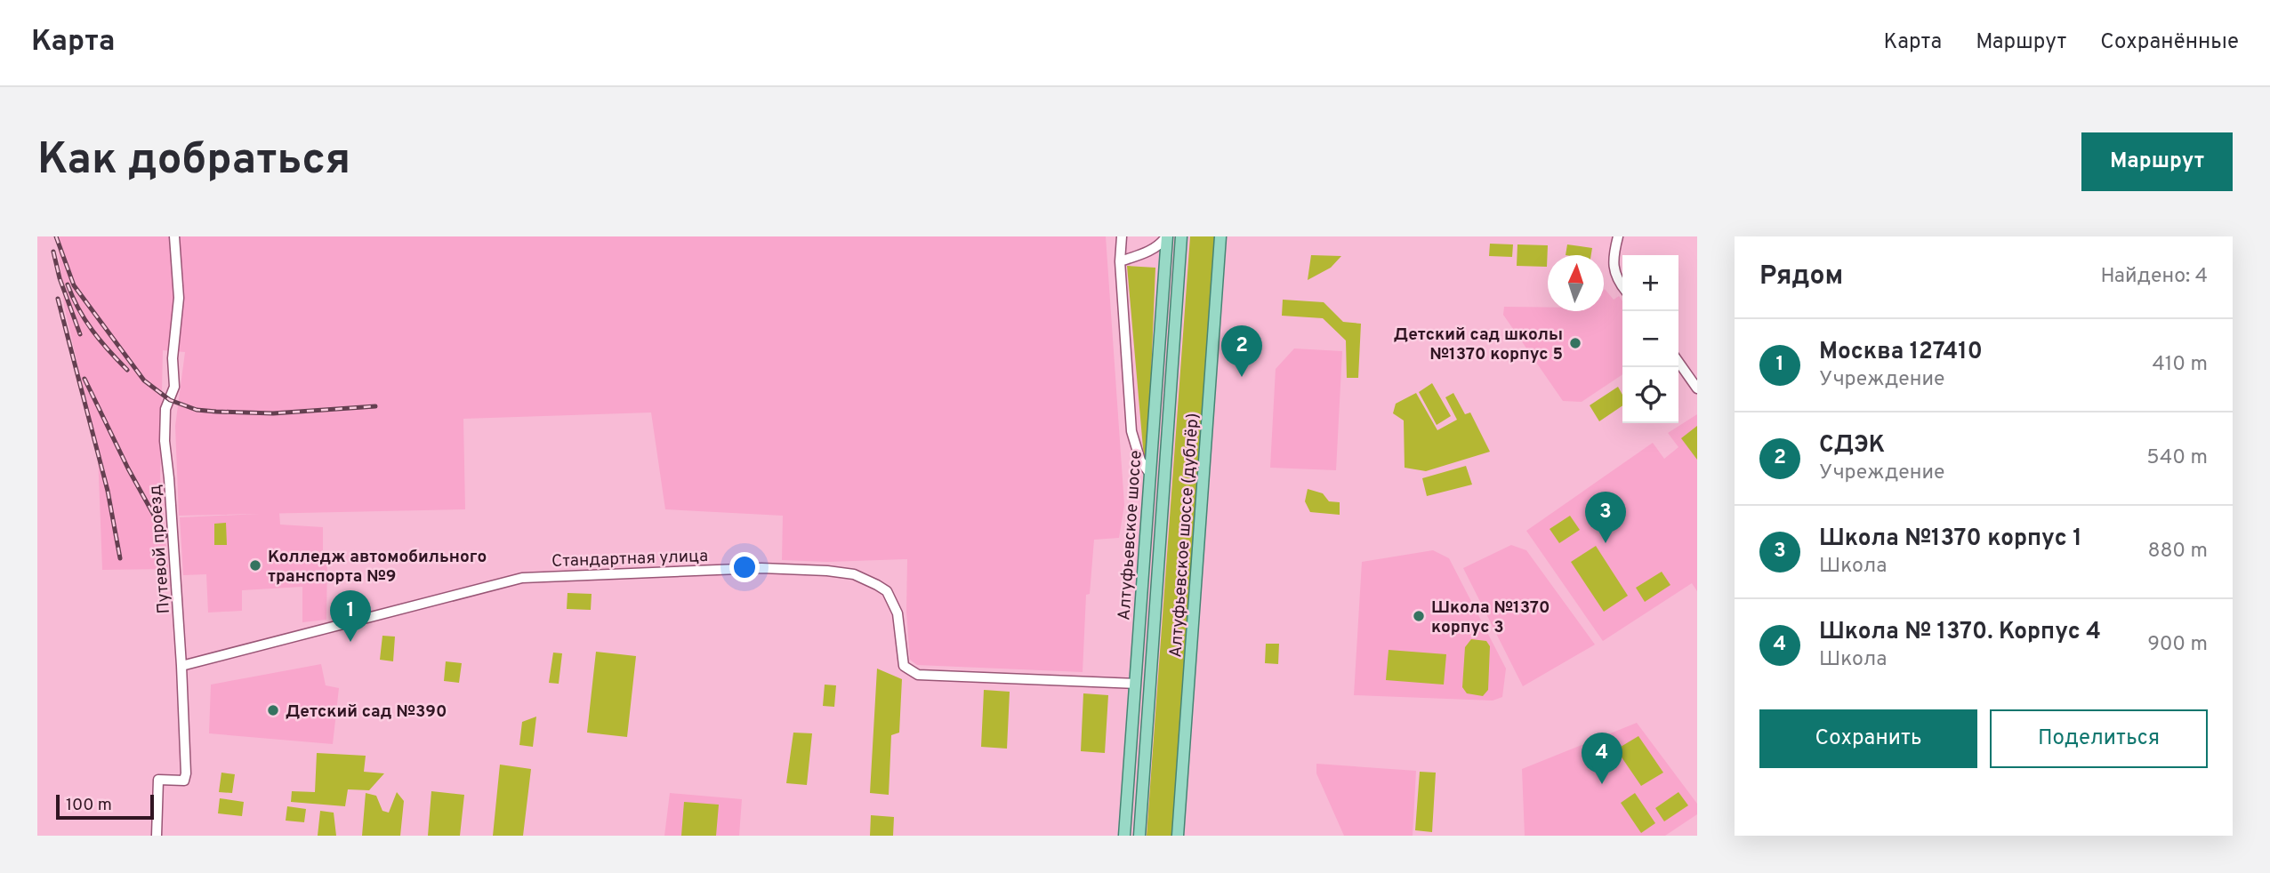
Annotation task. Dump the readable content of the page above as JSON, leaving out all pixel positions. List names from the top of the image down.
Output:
{
  "streets": {
    "main road": ["Алтуфьевское шоссе", "Алтуфьевское шоссе (дублёр)"],
    "street": ["Путевой проезд", "Стандартная улица"]
  },
  "crossings": [
    ["Алтуфьевское шоссе", "Стандартная улица"],
    ["Путевой проезд", "Стандартная улица"]
  ],
  "places": [
    "Детский сад школы №1370 корпус 5",
    "Колледж автомобильного транспорта №9",
    "Школа №1370 корпус 3",
    "Детский сад №390"
  ],
  "scale_bar": "100 m",
  "north": "top",
  "page": {
    "header": "Карта",
    "nav": ["Карта", "Маршрут", "Сохранённые"],
    "buttons": [
      "Маршрут",
      ["Сохранить", "Поделиться"]
    ],
    "title": "Как добраться",
    "heading": ["Рядом", "Найдено: 4"],
    "map_buttons": ["+", "−"],
    "list": [
      {
        "mark": "1",
        "name": "Москва 127410",
        "note": "Учреждение",
        "value": "410 m"
      },
      {
        "mark": "2",
        "name": "СДЭК",
        "note": "Учреждение",
        "value": "540 m"
      },
      {
        "mark": "3",
        "name": "Школа №1370 корпус 1",
        "note": "Школа",
        "value": "880 m"
      },
      {
        "mark": "4",
        "name": "Школа № 1370. Корпус 4",
        "note": "Школа",
        "value": "900 m"
      }
    ],
    "pins": [
      "2",
      "3",
      "1",
      "4"
    ],
    "scale": "100 m"
  }
}
